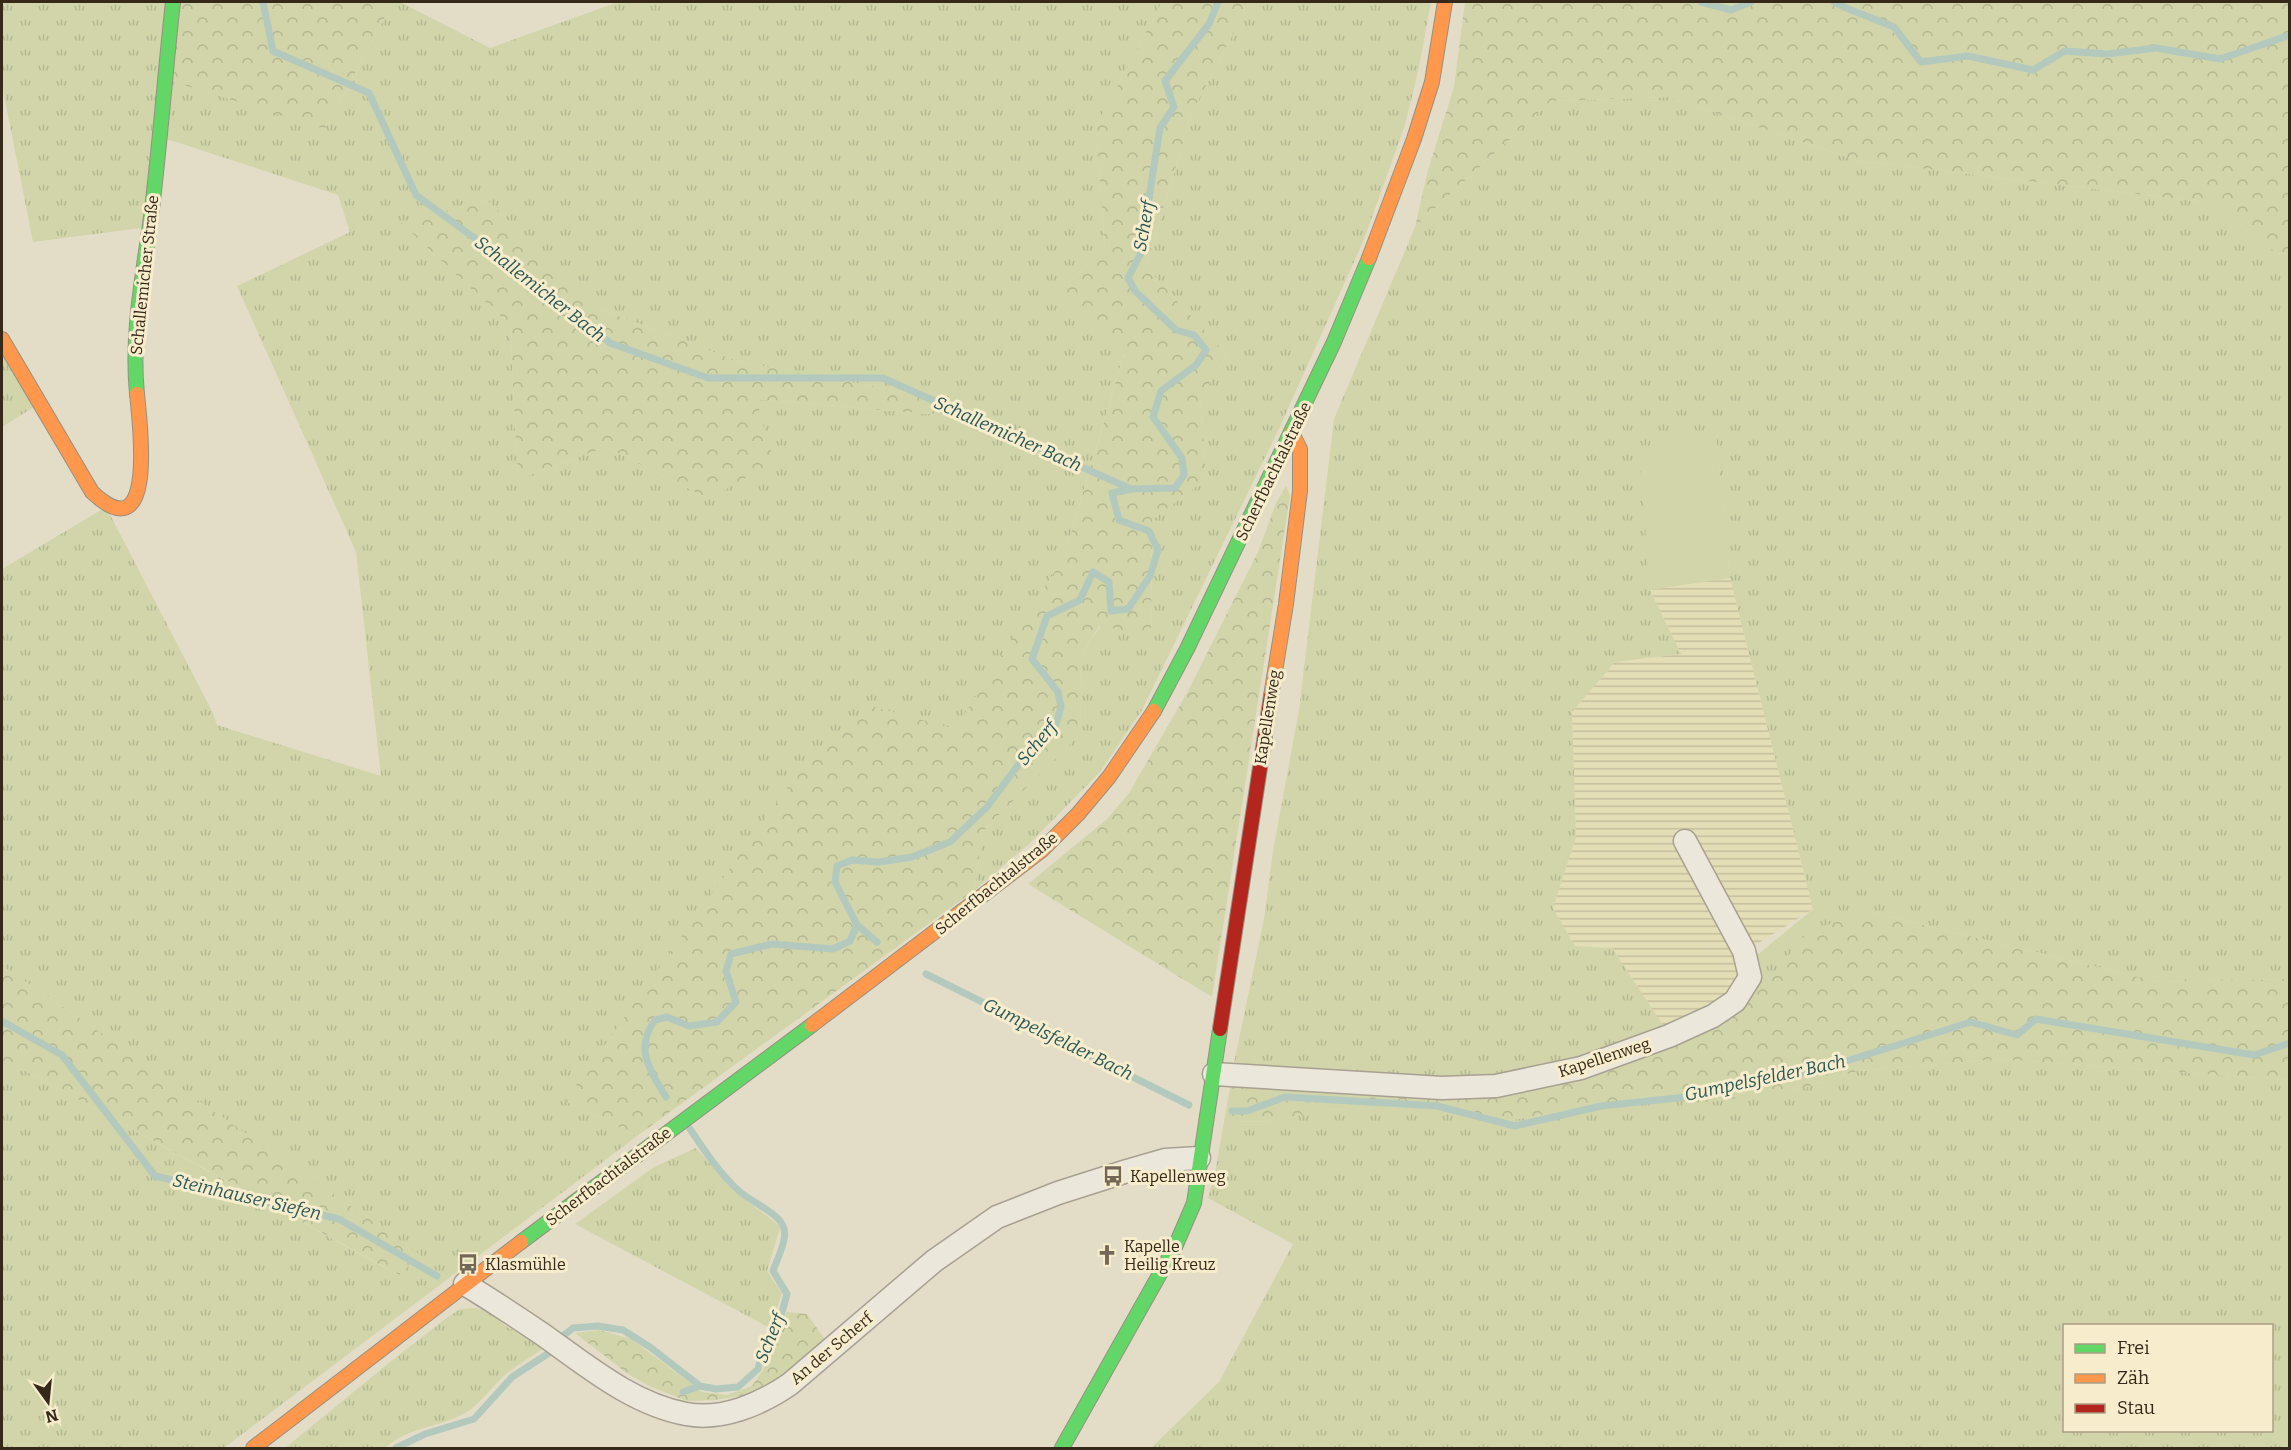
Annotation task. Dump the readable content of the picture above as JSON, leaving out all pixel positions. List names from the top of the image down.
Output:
{
  "streets": {
    "main road": ["Schallemicher Straße", "Scherfbachtalstraße", "Kapellenweg"],
    "street": ["An der Scherf"]
  },
  "crossings": [
    ["Scherfbachtalstraße", "Kapellenweg"],
    ["Scherfbachtalstraße", "An der Scherf"],
    ["Kapellenweg", "An der Scherf"]
  ],
  "water": [
    "Scherf",
    "Schallemicher Bach",
    "Gumpelsfelder Bach",
    "Steinhauser Siefen"
  ],
  "places": {
    "bus stop": ["Kapellenweg", "Klasmühle"],
    "church": ["Kapelle Heilig Kreuz"]
  },
  "legend": ["Frei", "Zäh", "Stau"],
  "north": "bottom"
}
